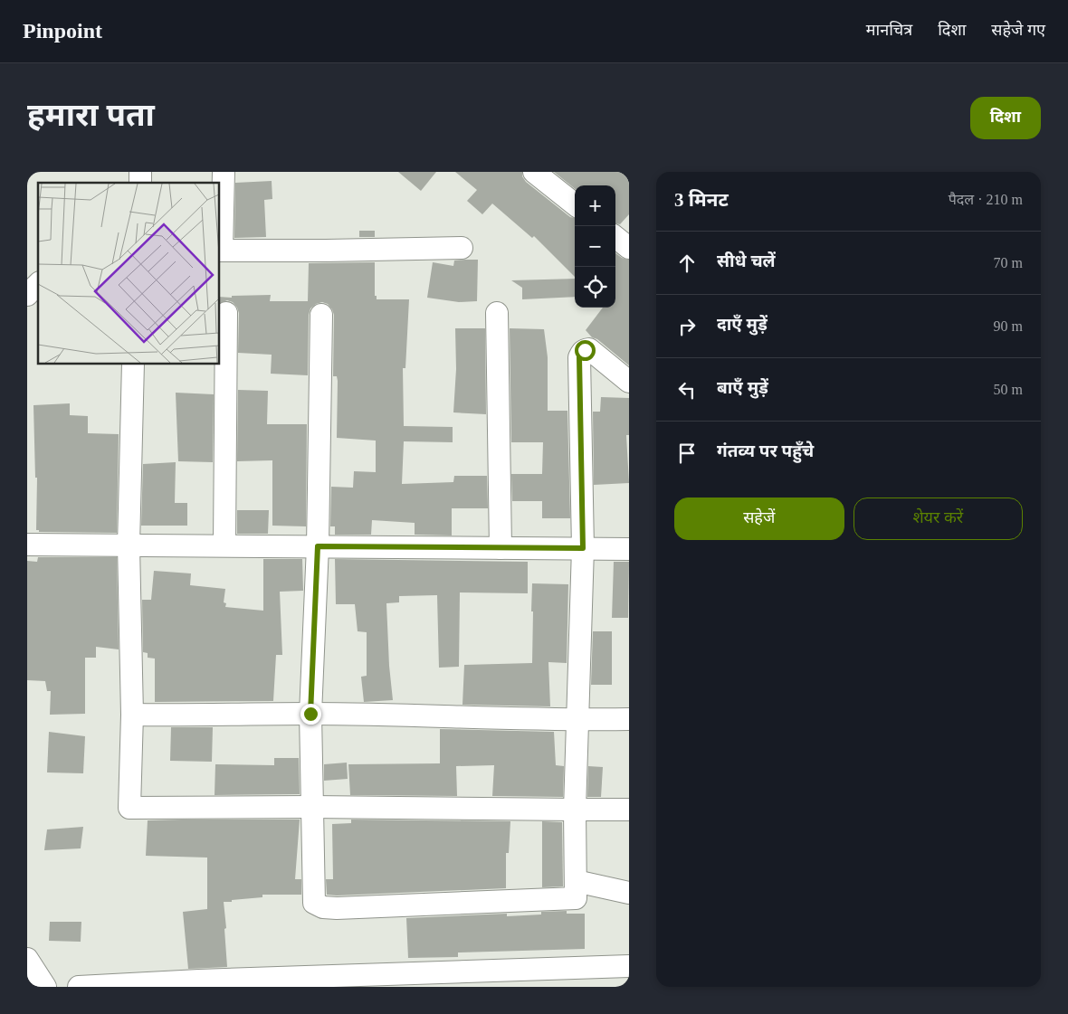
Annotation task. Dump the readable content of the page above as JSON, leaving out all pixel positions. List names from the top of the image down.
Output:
{
  "page": {
    "header": "Pinpoint",
    "nav": ["मानचित्र", "दिशा", "सहेजे गए"],
    "buttons": [
      "दिशा",
      ["सहेजें", "शेयर करें"]
    ],
    "title": "हमारा पता",
    "heading": ["3 मिनट", "पैदल · 210 m"],
    "map_buttons": ["+", "−"],
    "list": [
      ["सीधे चलें", "70 m"],
      ["दाएँ मुड़ें", "90 m"],
      ["बाएँ मुड़ें", "50 m"],
      "गंतव्य पर पहुँचे"
    ]
  }
}
